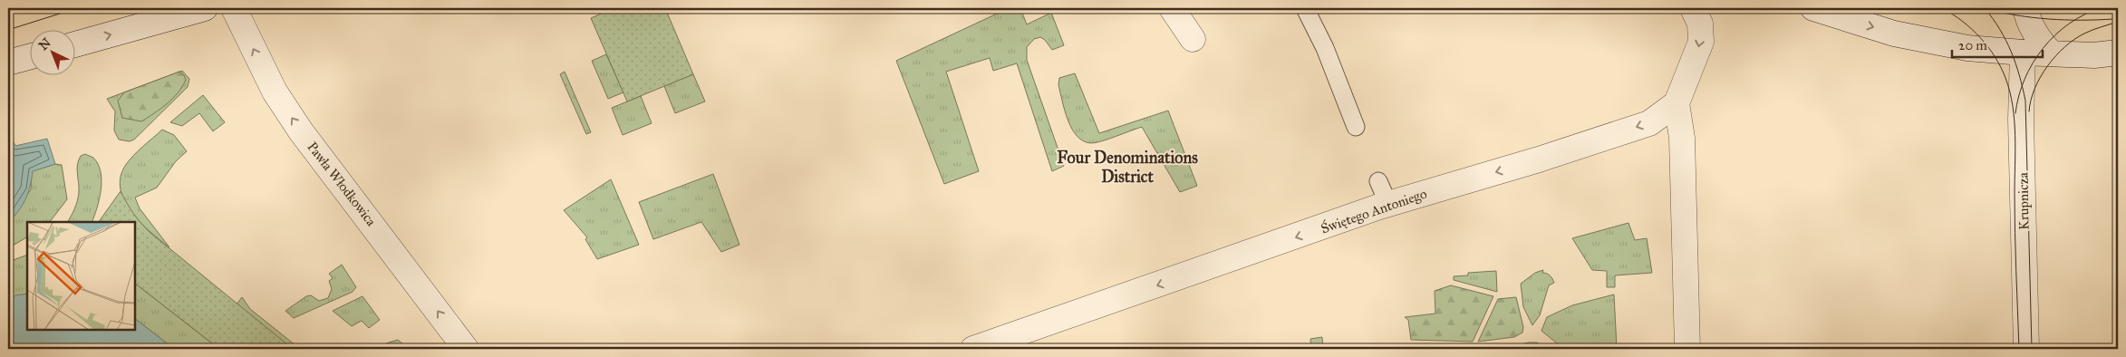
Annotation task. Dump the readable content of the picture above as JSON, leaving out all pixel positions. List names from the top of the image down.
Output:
{
  "streets": {
    "street": ["Pawła Włodkowica", "Krupnicza", "Świętego Antoniego"]
  },
  "one_way": ["Pawła Włodkowica", "Świętego Antoniego"],
  "districts": ["Four Denominations District"],
  "scale_bar": "20 m",
  "north": "top left"
}
